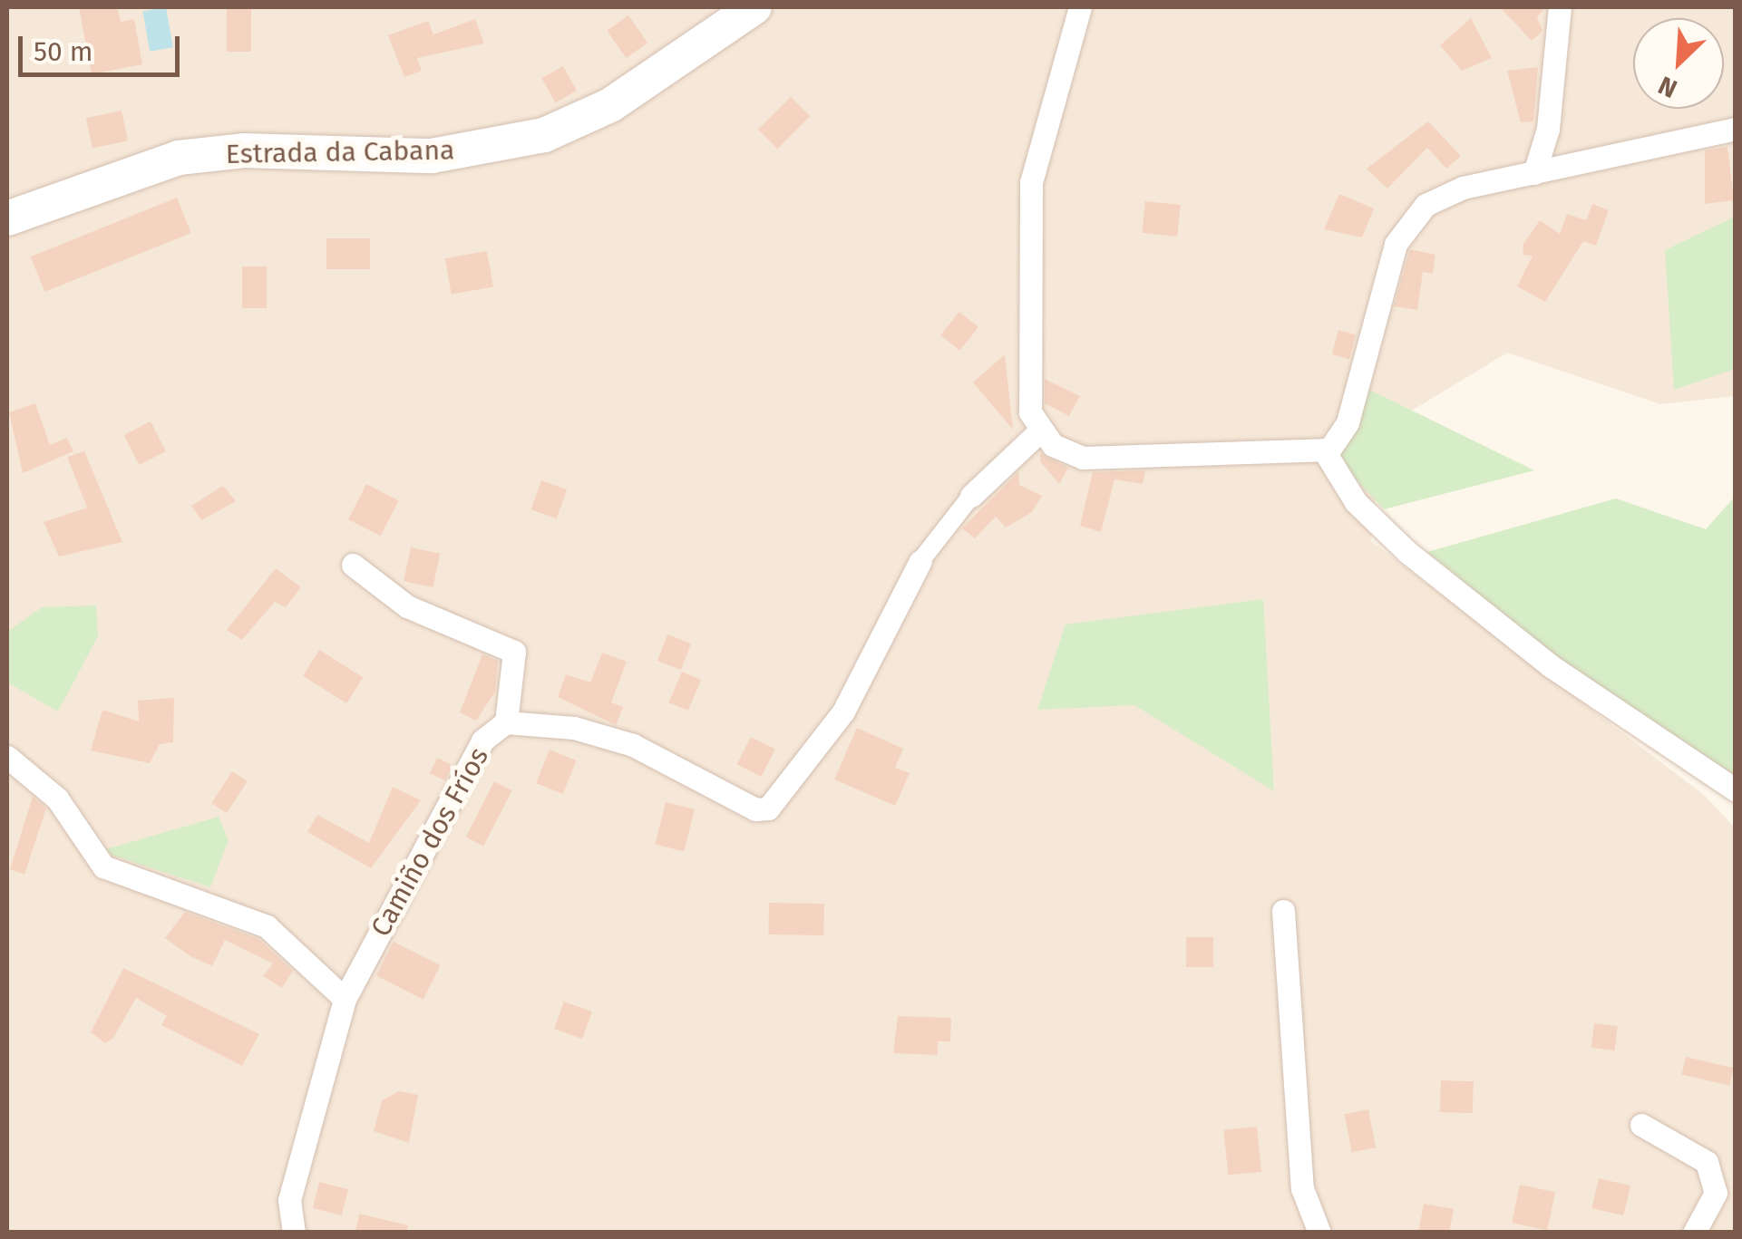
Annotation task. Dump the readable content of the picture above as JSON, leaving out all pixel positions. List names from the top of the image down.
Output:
{
  "streets": {
    "main road": ["Estrada da Cabana"],
    "street": ["Camiño dos Fríos"]
  },
  "scale_bar": "50 m",
  "north": "bottom left"
}
